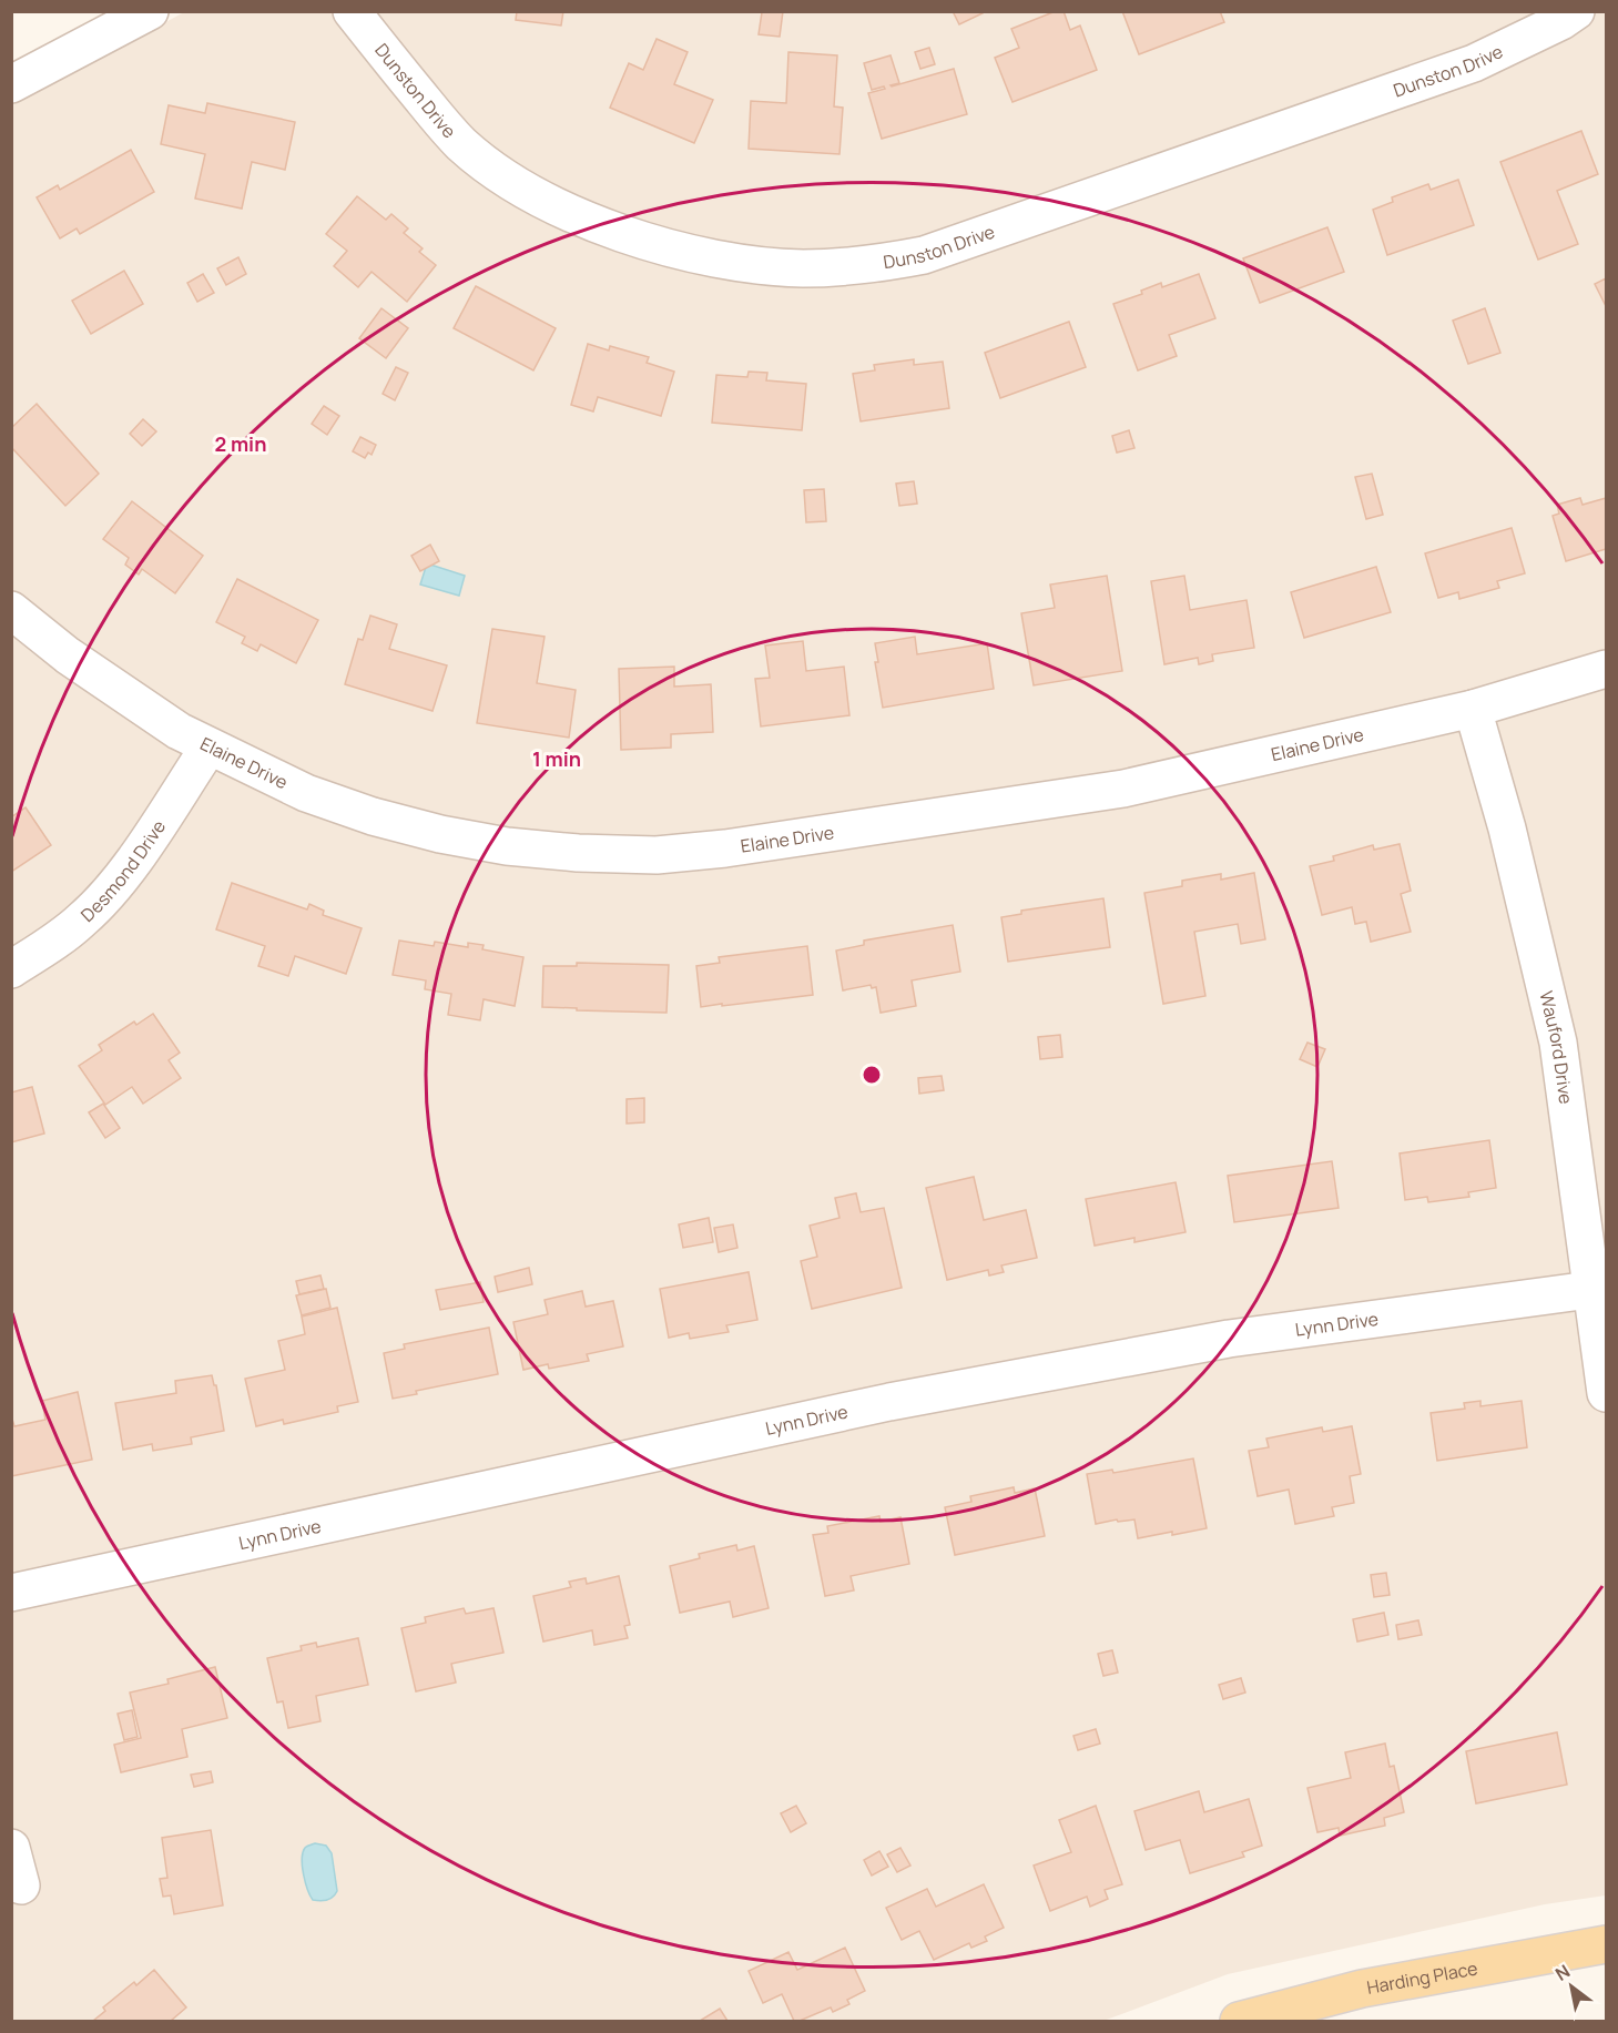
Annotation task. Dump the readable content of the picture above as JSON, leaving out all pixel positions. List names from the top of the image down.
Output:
{
  "streets": {
    "main road": ["Harding Place"],
    "street": [
      "Dunston Drive",
      "Elaine Drive",
      "Desmond Drive",
      "Wauford Drive",
      "Lynn Drive"
    ]
  },
  "crossings": [
    ["Elaine Drive", "Desmond Drive"],
    ["Elaine Drive", "Wauford Drive"],
    ["Wauford Drive", "Lynn Drive"]
  ],
  "north": "top left",
  "rings": ["2 min", "1 min"]
}
